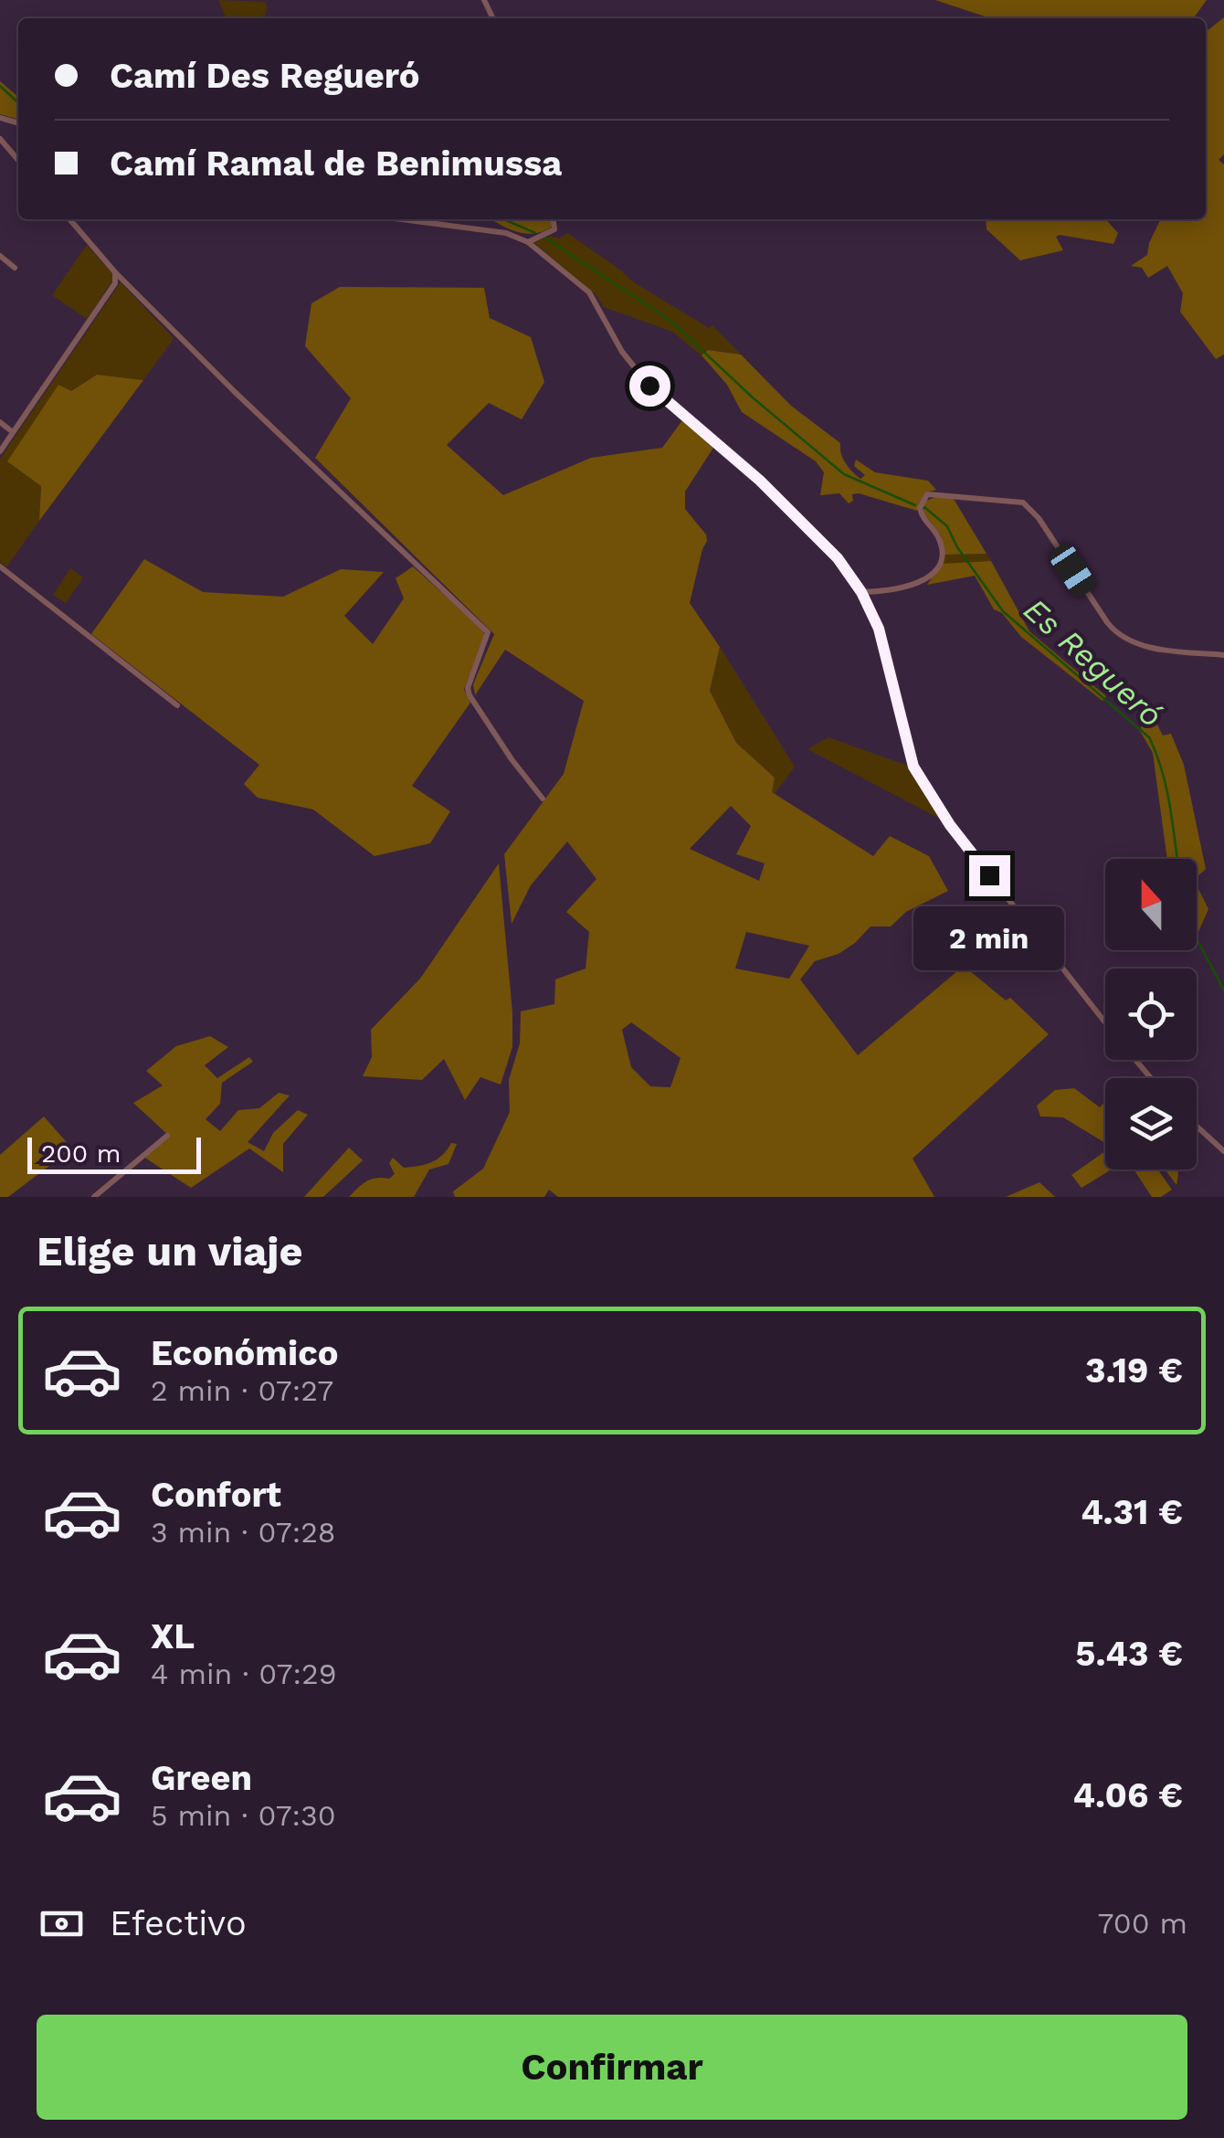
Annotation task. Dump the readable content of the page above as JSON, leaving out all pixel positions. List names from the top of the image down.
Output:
{
  "water": ["Es Regueró"],
  "scale_bar": "200 m",
  "north": "top",
  "page": {
    "banner": ["Camí Des Regueró", "Camí Ramal de Benimussa"],
    "bubble": "2 min",
    "scale": "200 m",
    "heading": "Elige un viaje",
    "list": [
      {
        "name": "Económico",
        "note": "2 min · 07:27",
        "value": "3.19 €"
      },
      {
        "name": "Confort",
        "note": "3 min · 07:28",
        "value": "4.31 €"
      },
      {
        "name": "XL",
        "note": "4 min · 07:29",
        "value": "5.43 €"
      },
      {
        "name": "Green",
        "note": "5 min · 07:30",
        "value": "4.06 €"
      }
    ],
    "pay": ["Efectivo", "700 m"],
    "buttons": "Confirmar"
  }
}
